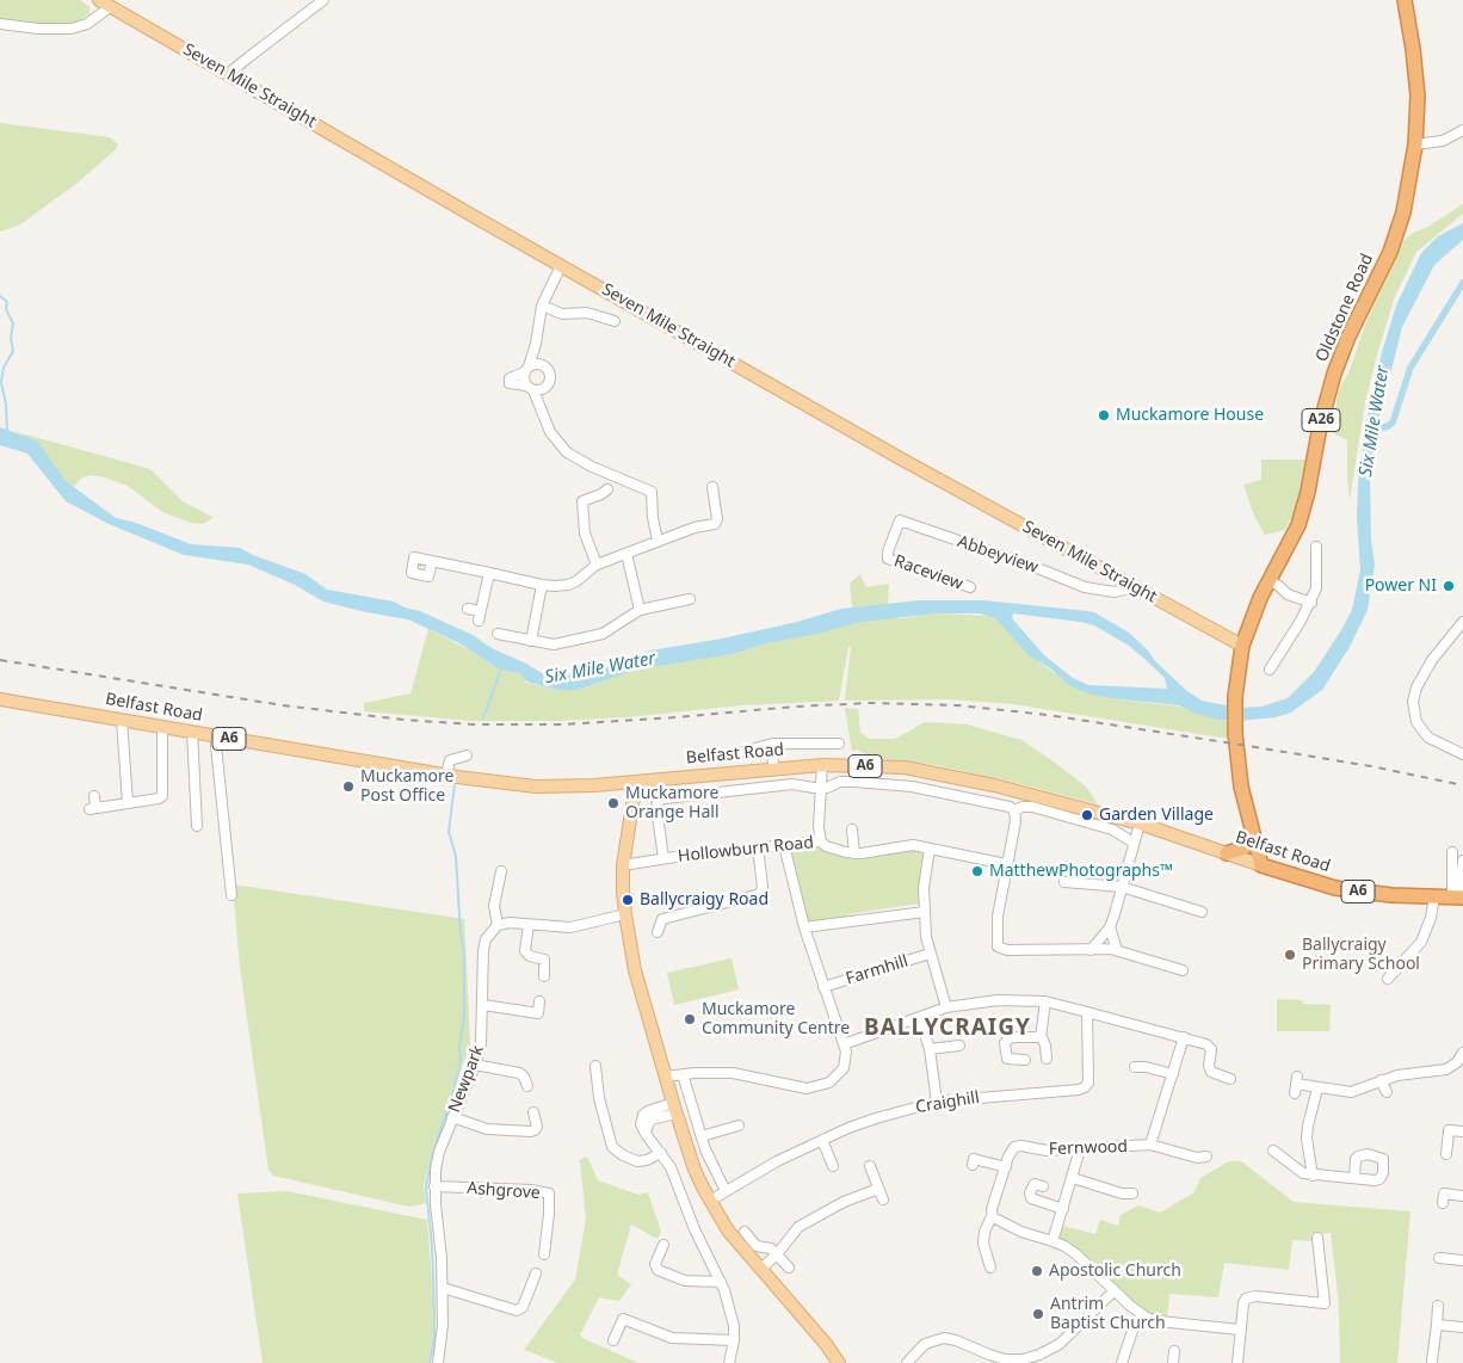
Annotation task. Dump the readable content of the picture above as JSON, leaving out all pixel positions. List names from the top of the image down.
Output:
{
  "streets": {
    "highway": [
      "Oldstone Road",
      "A26",
      "Belfast Road",
      "A6"
    ],
    "main road": ["Seven Mile Straight"],
    "street": [
      "Abbeyview",
      "Raceview",
      "Hollowburn Road",
      "Farmhill",
      "Newpark",
      "Craighill",
      "Fernwood",
      "Ashgrove"
    ]
  },
  "crossings": [
    ["Seven Mile Straight", "Oldstone Road"],
    ["Seven Mile Straight", "Abbeyview"],
    ["Oldstone Road", "Belfast Road"],
    ["Abbeyview", "Raceview"],
    ["Newpark", "Ashgrove"]
  ],
  "districts": ["BALLYCRAIGY"],
  "water": ["Six Mile Water"],
  "places": [
    "Muckamore House",
    "Power NI",
    "Muckamore Post Office",
    "Muckamore Orange Hall",
    "Garden Village",
    "MatthewPhotographs™",
    "Ballycraigy Road",
    "Ballycraigy Primary School",
    "Muckamore Community Centre",
    "Apostolic Church",
    "Antrim Baptist Church"
  ]
}
